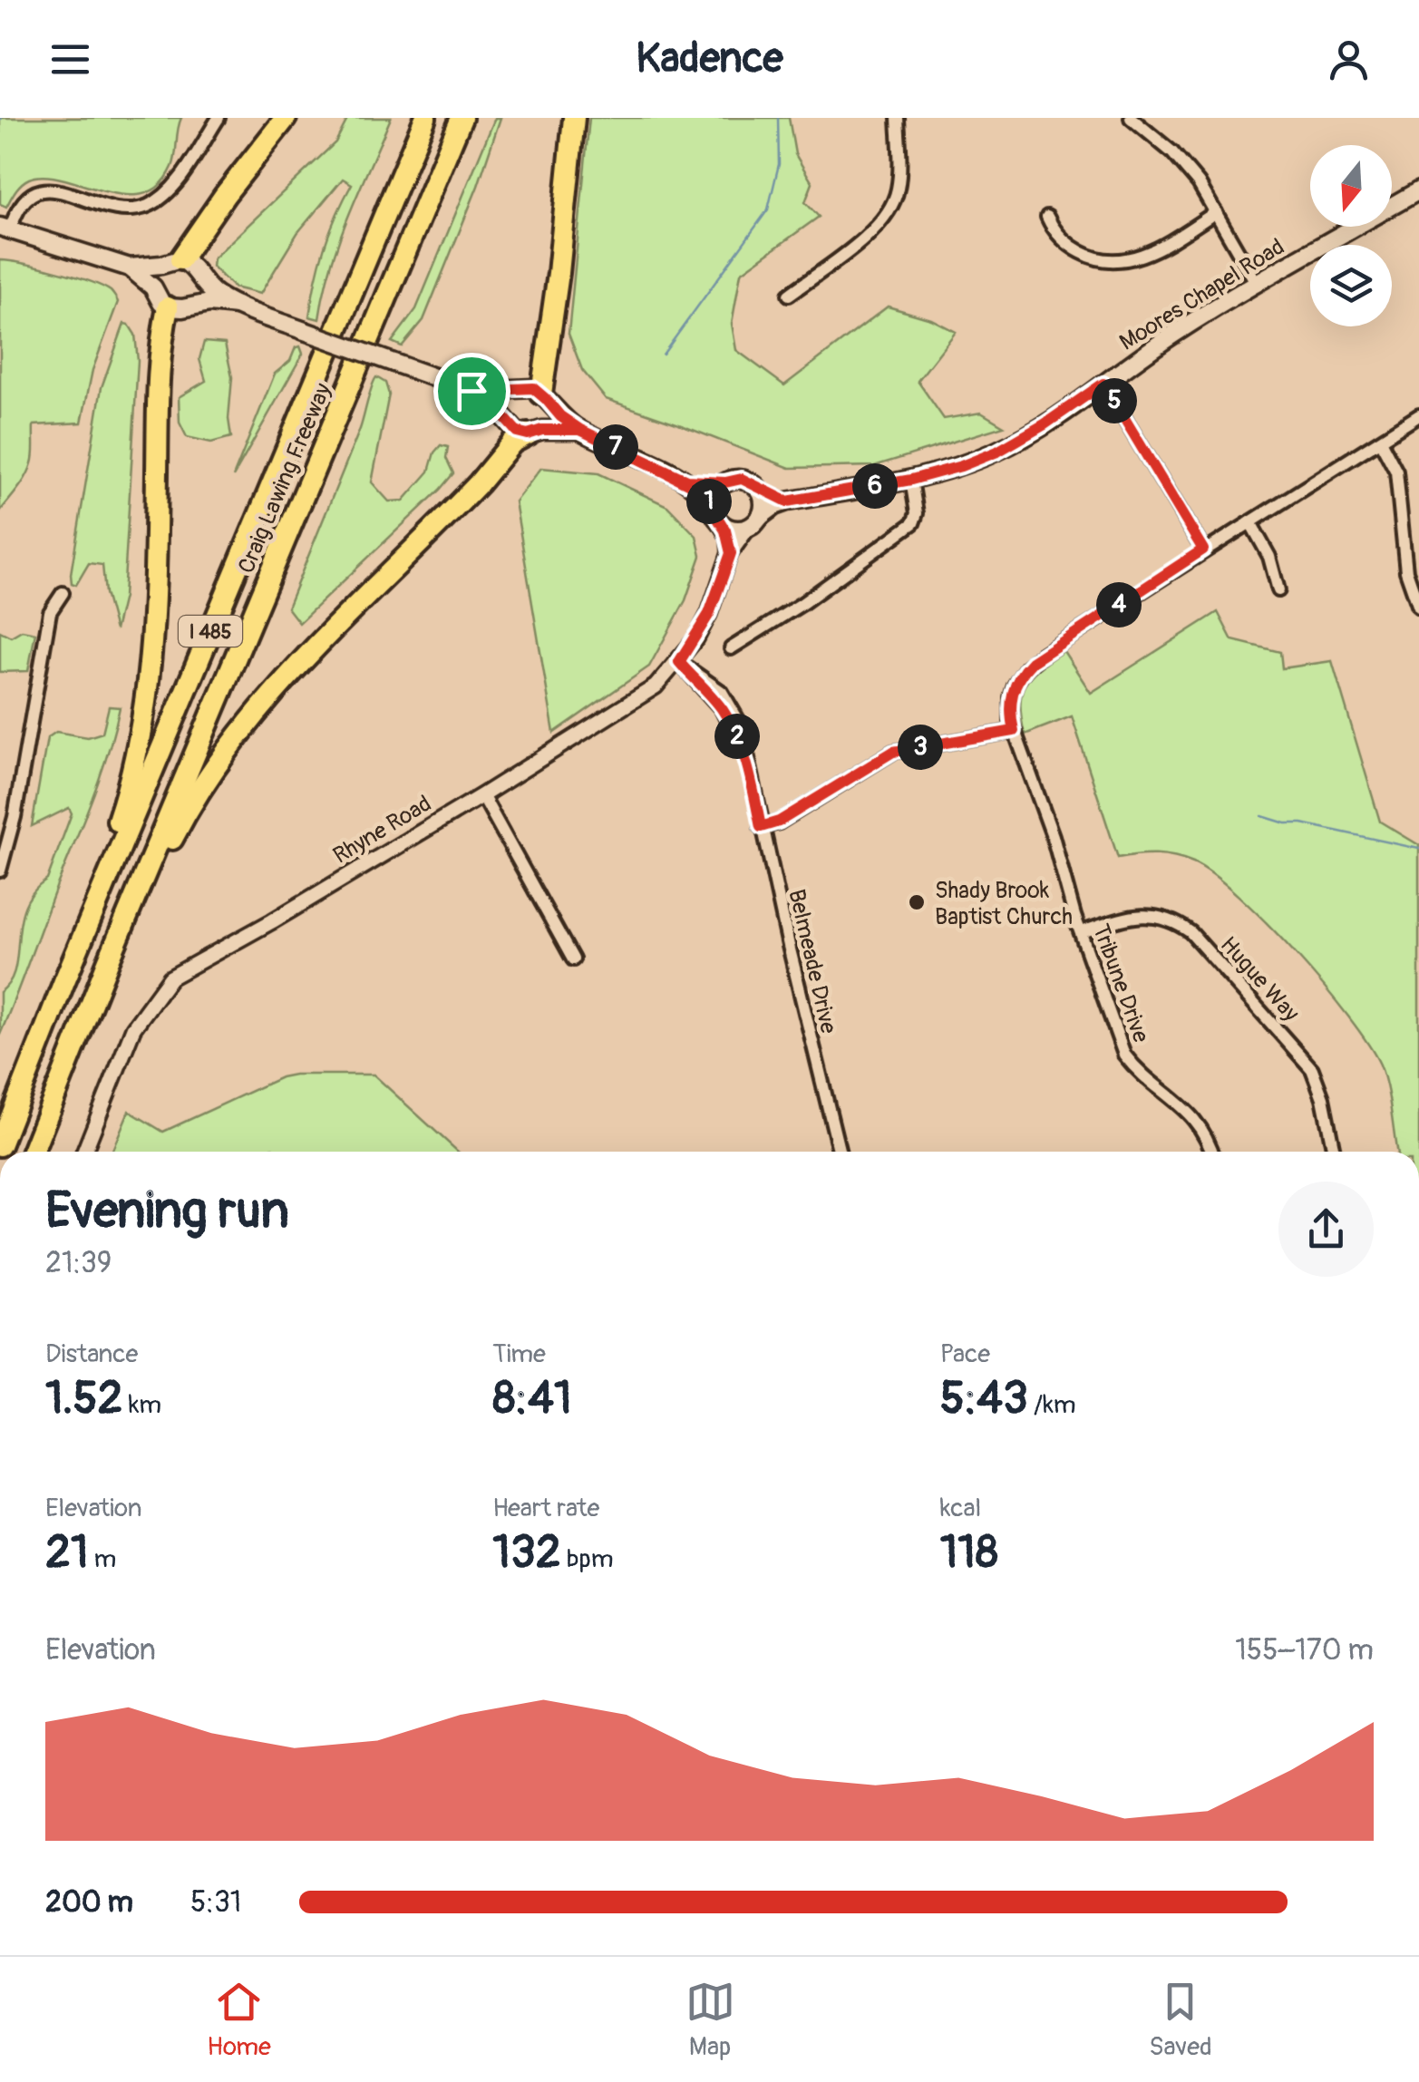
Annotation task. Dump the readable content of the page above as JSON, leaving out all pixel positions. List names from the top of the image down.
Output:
{
  "streets": {
    "highway": ["Craig Lawing Freeway", "I 485"],
    "main road": ["Moores Chapel Road"],
    "street": [
      "Rhyne Road",
      "Belmeade Drive",
      "Hugue Way",
      "Tribune Drive"
    ]
  },
  "crossings": [
    ["Moores Chapel Road", "Rhyne Road"],
    ["Rhyne Road", "Belmeade Drive"],
    ["Hugue Way", "Tribune Drive"]
  ],
  "places": ["Shady Brook Baptist Church"],
  "north": "bottom",
  "page": {
    "header": "Kadence",
    "pins": [
      "5",
      "7",
      "6",
      "1",
      "4",
      "2",
      "3"
    ],
    "heading": ["Evening run", "21:39"],
    "stats": [
      ["Distance", "1.52 km"],
      ["Time", "8:41"],
      ["Pace", "5:43 /km"],
      ["Elevation", "21 m"],
      ["Heart rate", "132 bpm"],
      ["kcal", "118"]
    ],
    "chart": ["Elevation", "155–170 m"],
    "list": [
      {
        "name": "200 m",
        "note": "5:31"
      }
    ],
    "tabs": ["Home", "Map", "Saved"]
  }
}
